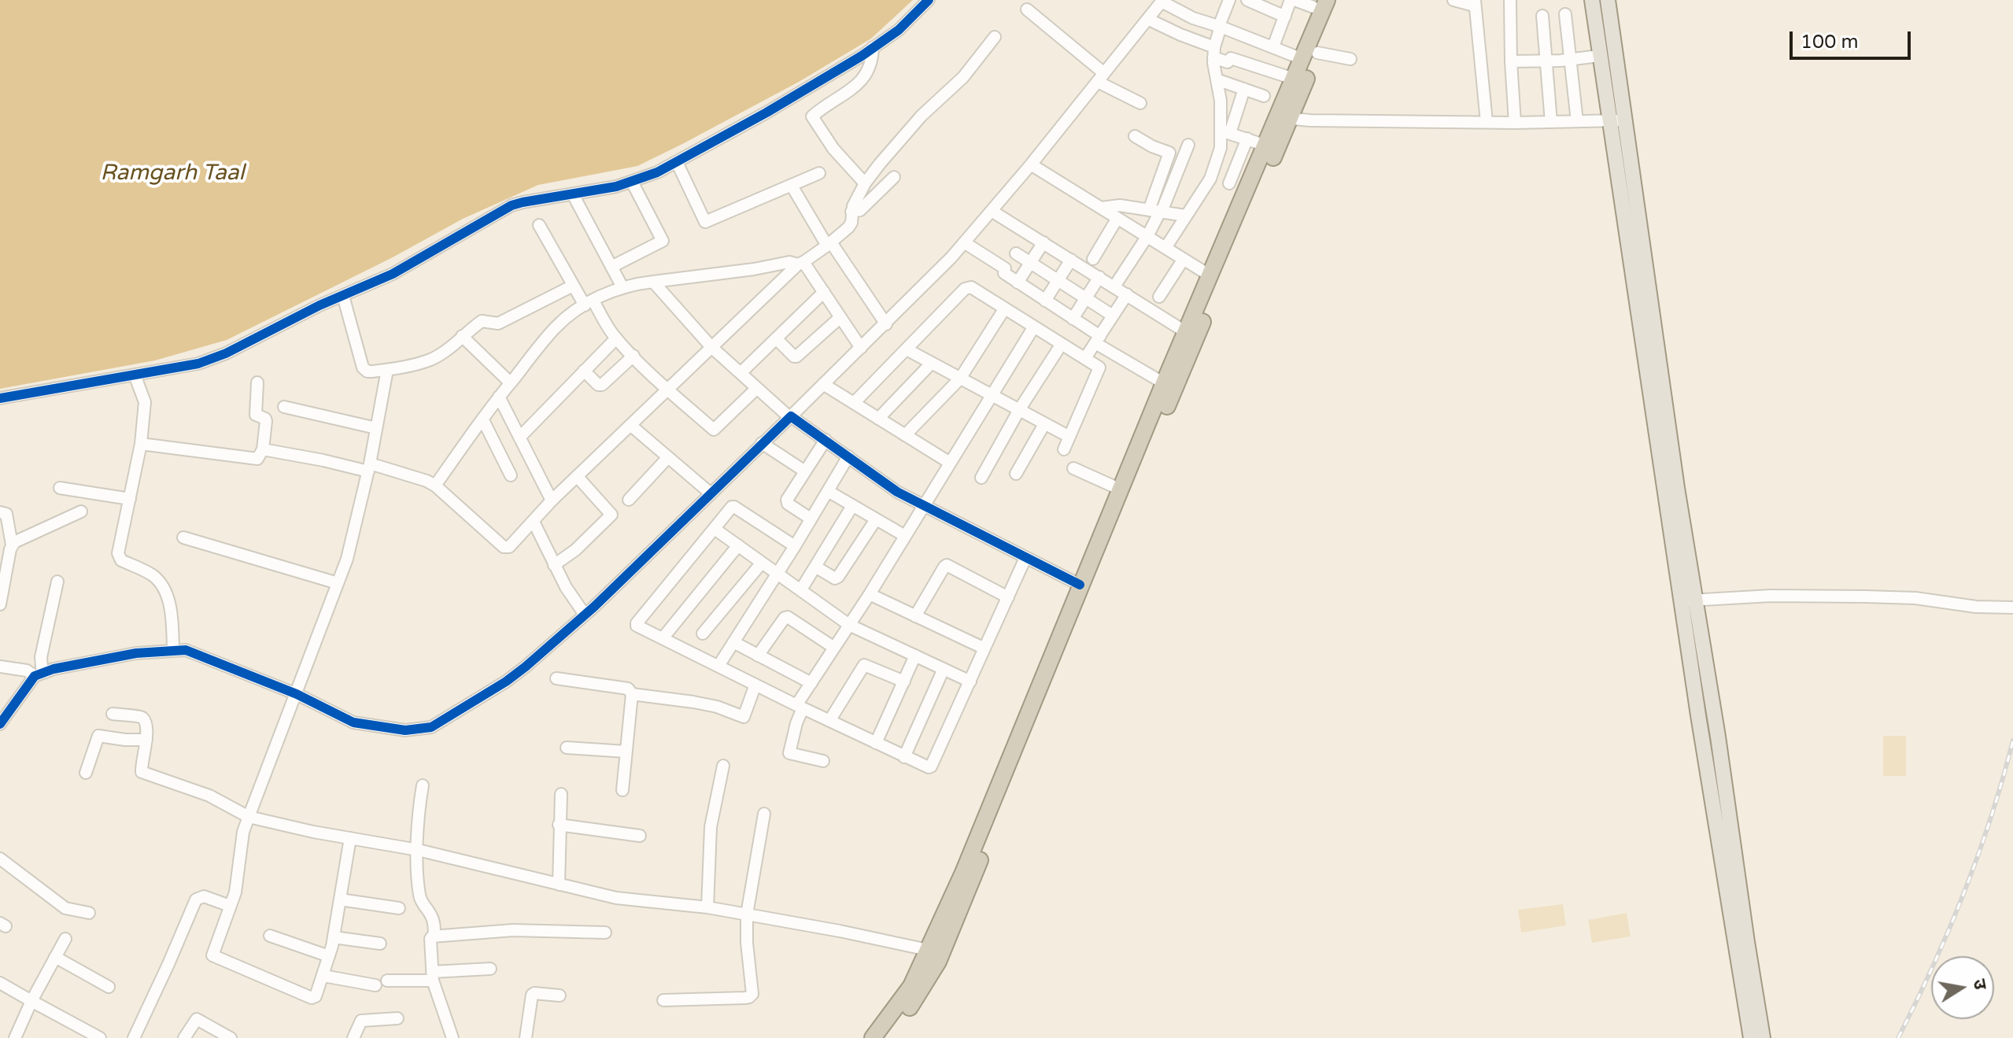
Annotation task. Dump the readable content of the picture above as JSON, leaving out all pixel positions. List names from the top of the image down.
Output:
{
  "water": ["Ramgarh Taal"],
  "scale_bar": "100 m",
  "north": "right"
}
